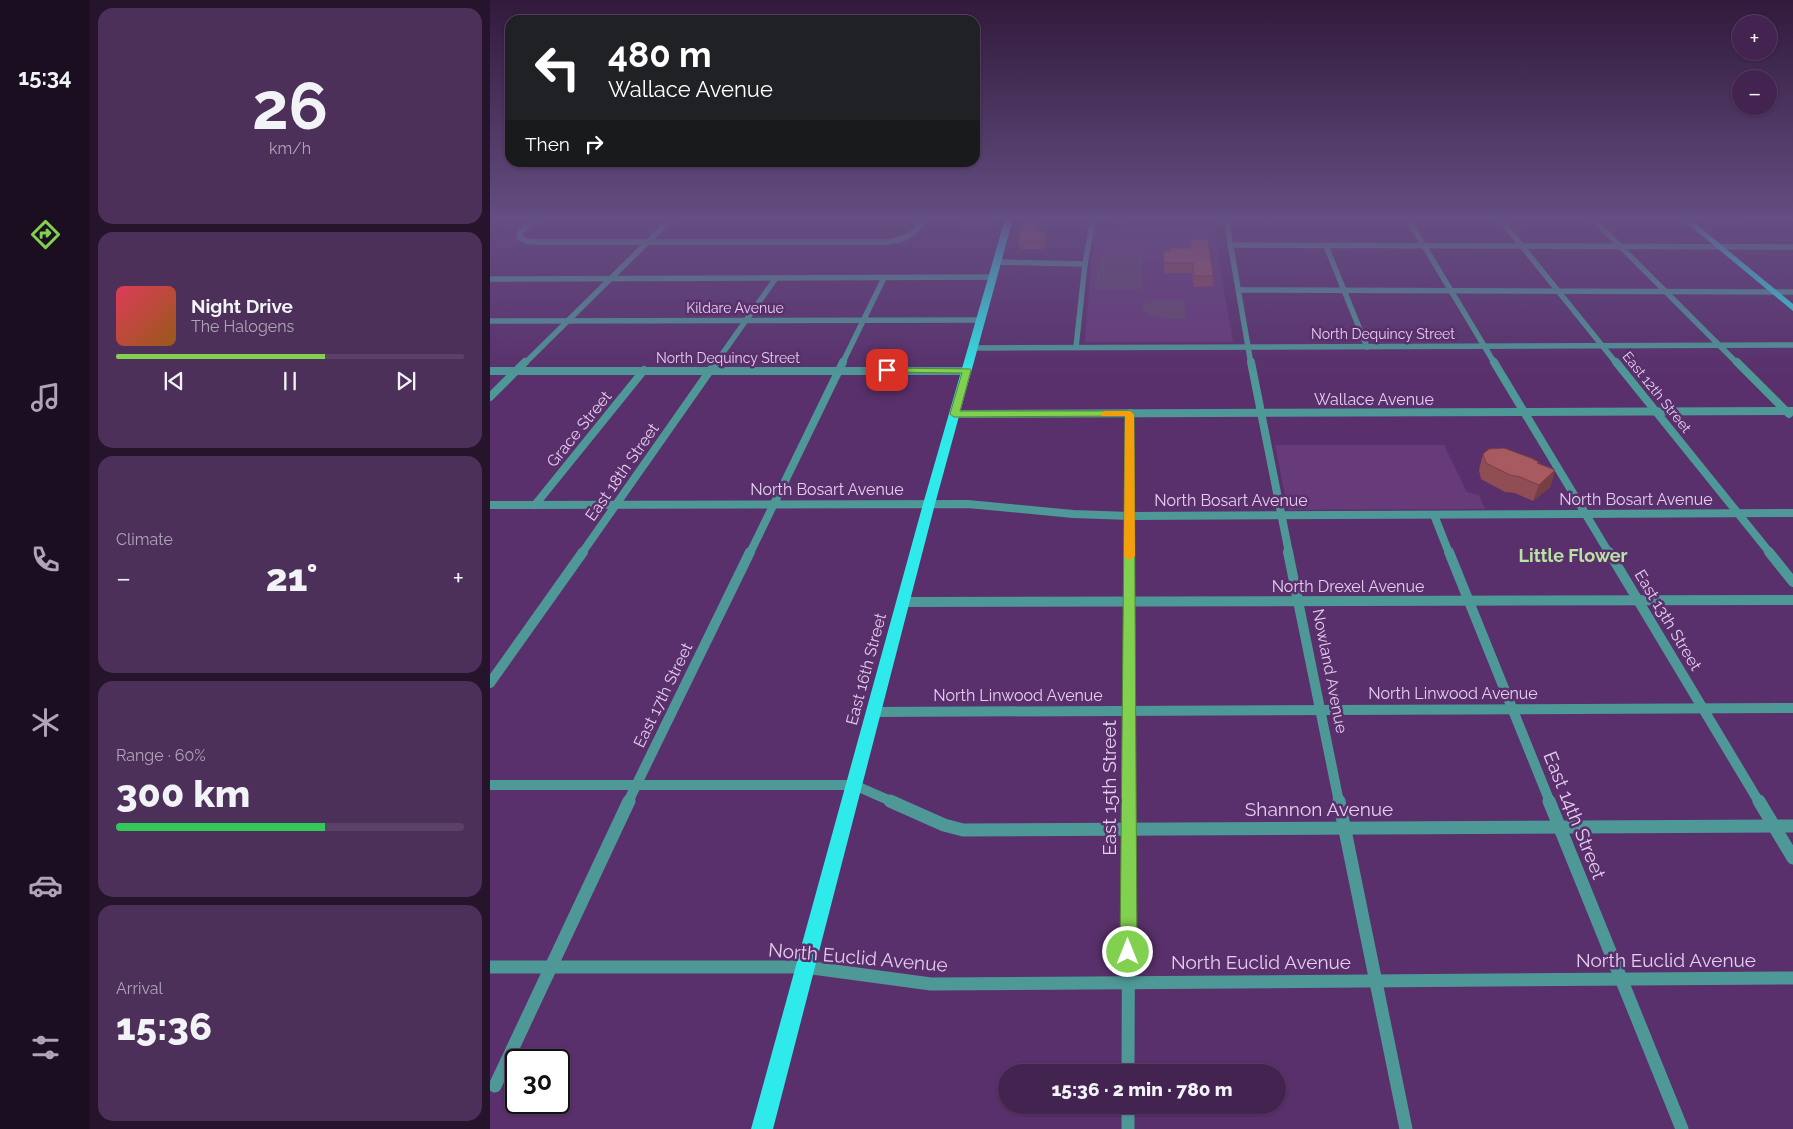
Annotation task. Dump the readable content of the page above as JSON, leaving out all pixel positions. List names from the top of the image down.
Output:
{
  "streets": {
    "main road": ["East 16th Street"],
    "street": [
      "Kildare Avenue",
      "North Dequincy Street",
      "East 12th Street",
      "Wallace Avenue",
      "Grace Street",
      "East 18th Street",
      "North Bosart Avenue",
      "North Drexel Avenue",
      "East 13th Street",
      "Nowland Avenue",
      "North Linwood Avenue",
      "East 17th Street",
      "East 15th Street",
      "Shannon Avenue",
      "East 14th Street",
      "North Euclid Avenue"
    ]
  },
  "crossings": [
    ["Kildare Avenue", "East 18th Street"],
    ["Kildare Avenue", "East 16th Street"],
    ["Kildare Avenue", "East 17th Street"],
    ["North Dequincy Street", "East 12th Street"],
    ["North Dequincy Street", "Grace Street"],
    ["North Dequincy Street", "East 18th Street"],
    ["North Dequincy Street", "East 13th Street"],
    ["North Dequincy Street", "East 16th Street"],
    ["North Dequincy Street", "Nowland Avenue"],
    ["North Dequincy Street", "East 17th Street"],
    ["East 12th Street", "Wallace Avenue"],
    ["East 12th Street", "North Bosart Avenue"],
    ["Wallace Avenue", "East 13th Street"],
    ["Wallace Avenue", "East 16th Street"],
    ["Wallace Avenue", "Nowland Avenue"],
    ["Wallace Avenue", "East 15th Street"],
    ["Grace Street", "North Bosart Avenue"],
    ["East 18th Street", "North Bosart Avenue"],
    ["North Bosart Avenue", "East 13th Street"],
    ["North Bosart Avenue", "East 16th Street"],
    ["North Bosart Avenue", "Nowland Avenue"],
    ["North Bosart Avenue", "East 17th Street"],
    ["North Bosart Avenue", "East 15th Street"],
    ["North Bosart Avenue", "East 14th Street"],
    ["North Drexel Avenue", "East 13th Street"],
    ["North Drexel Avenue", "East 16th Street"],
    ["North Drexel Avenue", "Nowland Avenue"],
    ["North Drexel Avenue", "East 15th Street"],
    ["North Drexel Avenue", "East 14th Street"],
    ["East 13th Street", "North Linwood Avenue"],
    ["East 13th Street", "Shannon Avenue"],
    ["East 16th Street", "North Linwood Avenue"],
    ["East 16th Street", "Shannon Avenue"],
    ["East 16th Street", "North Euclid Avenue"],
    ["Nowland Avenue", "North Linwood Avenue"],
    ["Nowland Avenue", "Shannon Avenue"],
    ["Nowland Avenue", "North Euclid Avenue"],
    ["North Linwood Avenue", "East 15th Street"],
    ["North Linwood Avenue", "East 14th Street"],
    ["East 17th Street", "North Euclid Avenue"],
    ["East 15th Street", "Shannon Avenue"],
    ["East 15th Street", "North Euclid Avenue"],
    ["Shannon Avenue", "East 14th Street"],
    ["East 14th Street", "North Euclid Avenue"]
  ],
  "districts": ["Little Flower"],
  "page": {
    "tabs": "15:34",
    "tile": [
      ["26", "km/h"],
      "Climate",
      ["Range · 60%", "300 km"],
      ["Arrival", "15:36"]
    ],
    "map_buttons": ["+", "−"],
    "turn": ["480 m", "Wallace Avenue"],
    "then": "Then",
    "song": ["Night Drive", "The Halogens"],
    "heat": ["−", "21°", "+"],
    "limit": "30",
    "trip": "15:36 · 2 min · 780 m"
  }
}
